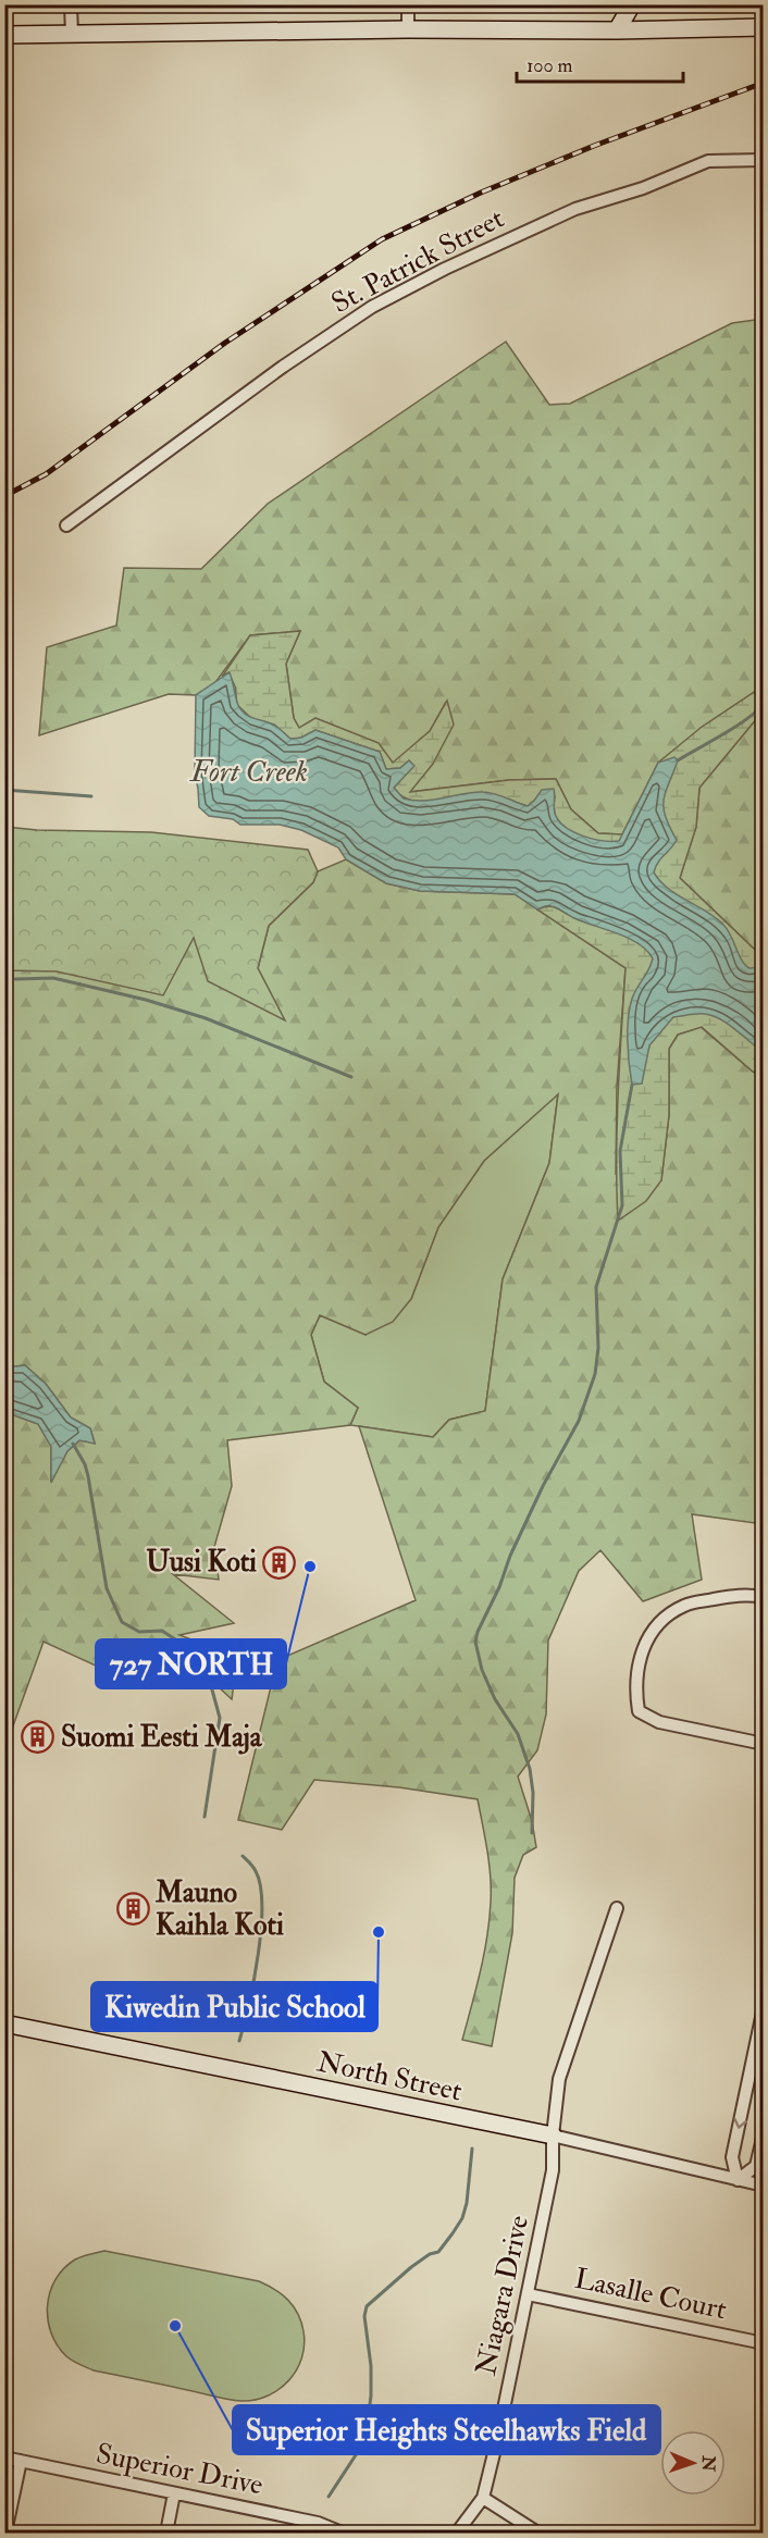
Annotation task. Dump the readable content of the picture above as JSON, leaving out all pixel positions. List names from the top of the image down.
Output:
{
  "streets": {
    "main road": ["North Street"],
    "street": [
      "St. Patrick Street",
      "Lasalle Court",
      "Niagara Drive",
      "Superior Drive"
    ]
  },
  "crossings": [
    ["North Street", "Niagara Drive"],
    ["Lasalle Court", "Niagara Drive"]
  ],
  "water": ["Fort Creek"],
  "places": {
    "building": ["Uusi Koti", "Suomi Eesti Maja", "Mauno Kaihla Koti"],
    "other": ["727 NORTH", "Kiwedin Public School", "Superior Heights Steelhawks Field"]
  },
  "scale_bar": "100 m",
  "north": "right"
}
